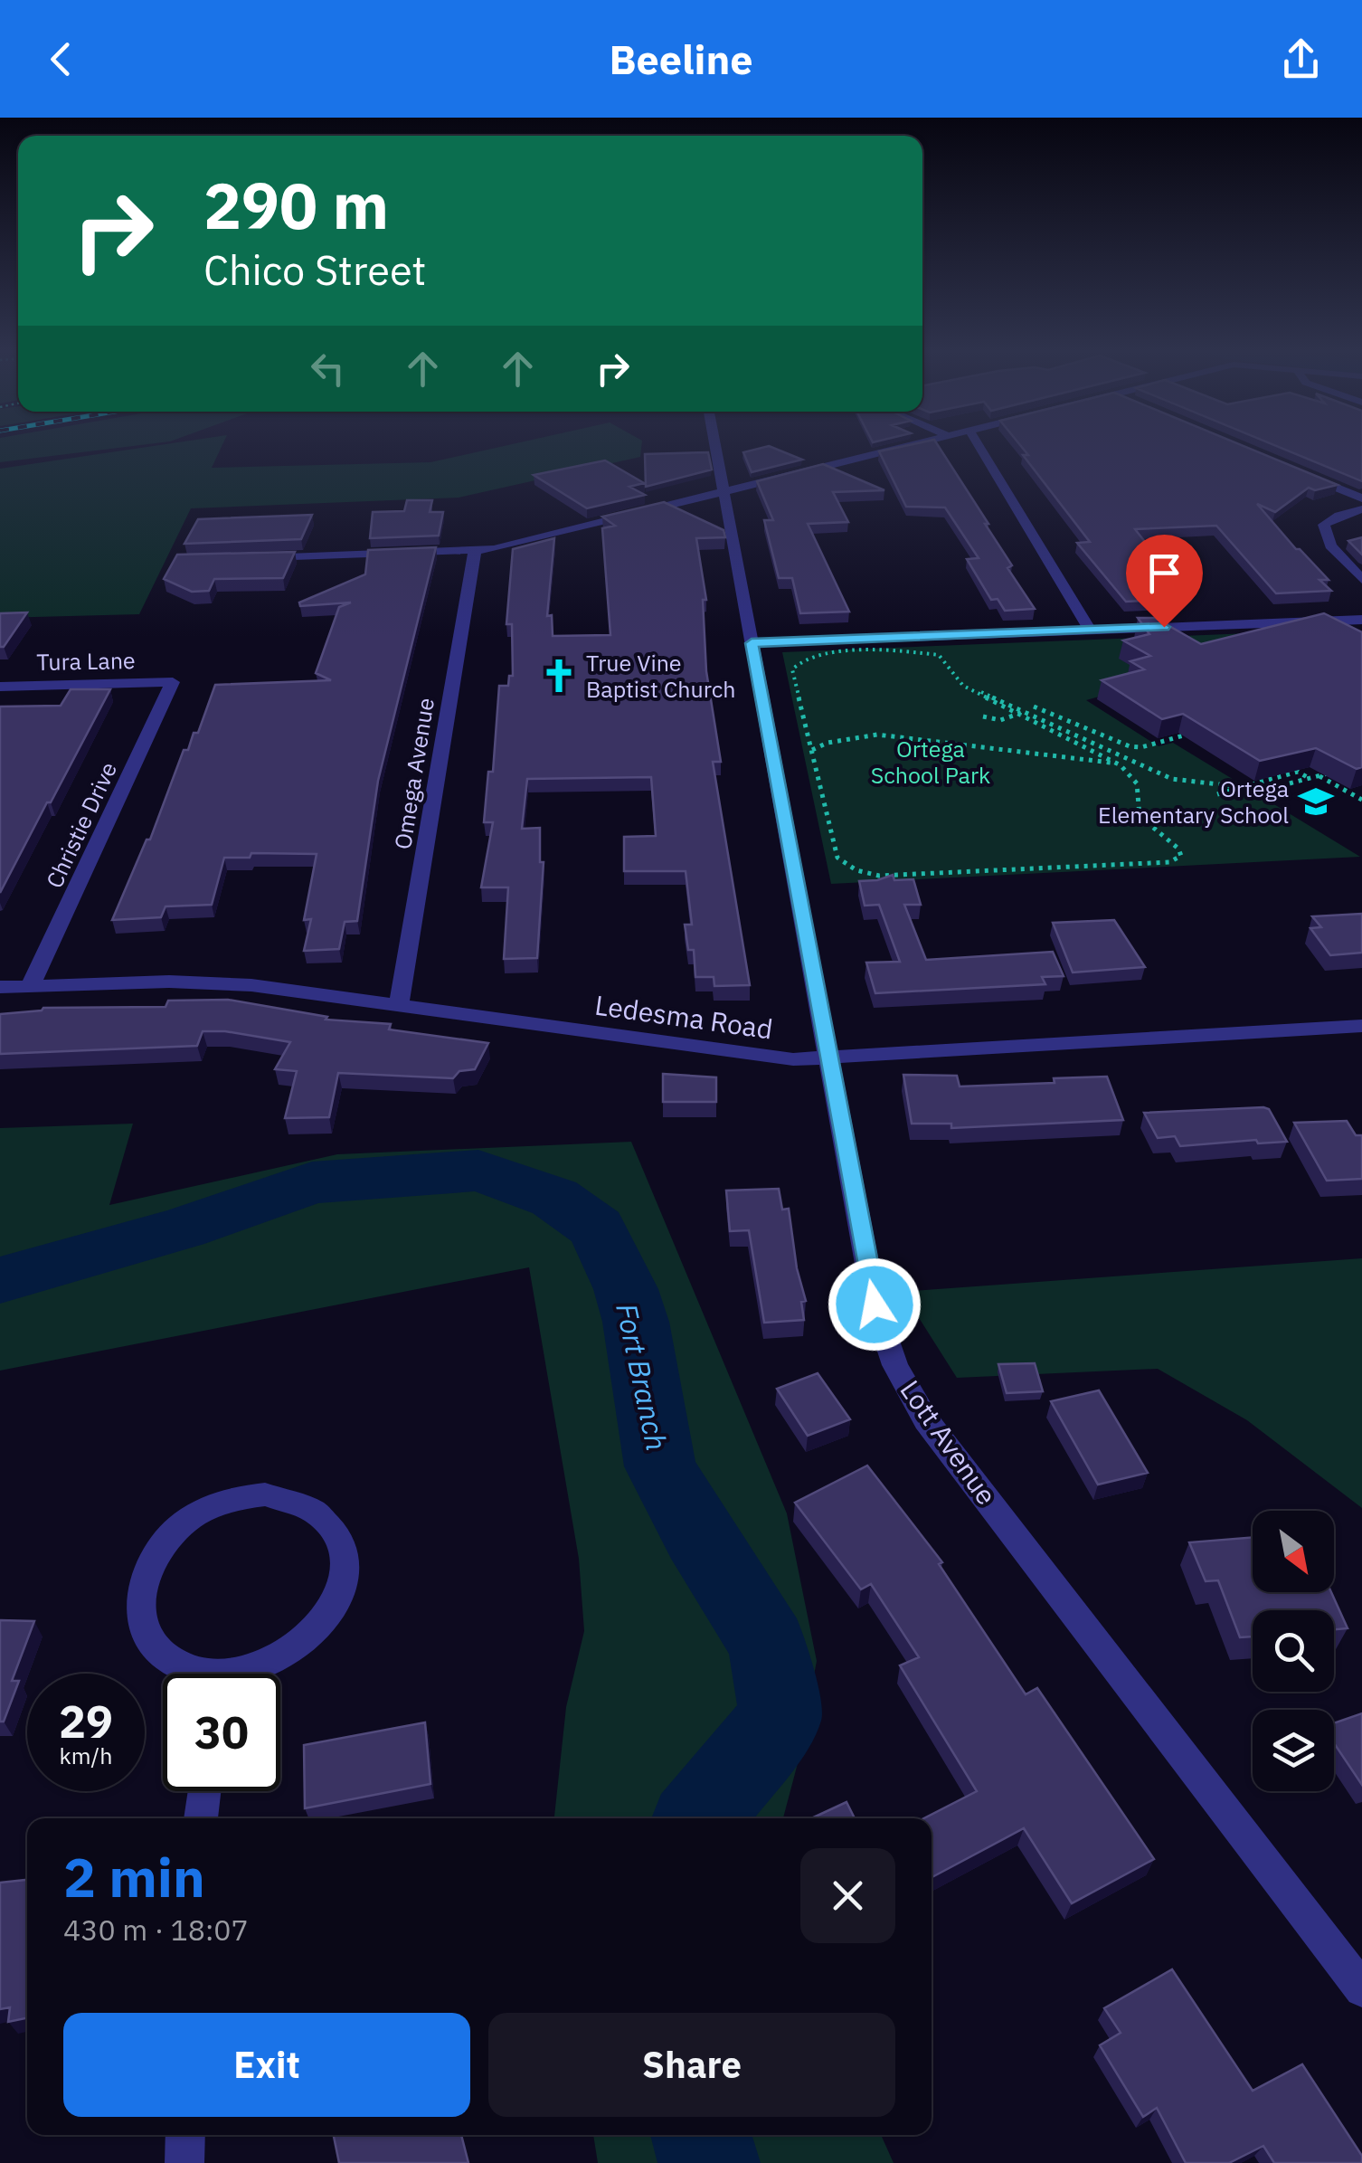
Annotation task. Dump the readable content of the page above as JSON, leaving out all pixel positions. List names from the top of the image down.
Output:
{
  "streets": {
    "street": [
      "Tura Lane",
      "Omega Avenue",
      "Christie Drive",
      "Ledesma Road",
      "Lott Avenue"
    ]
  },
  "crossings": [
    ["Tura Lane", "Christie Drive"],
    ["Omega Avenue", "Ledesma Road"],
    ["Christie Drive", "Ledesma Road"],
    ["Ledesma Road", "Lott Avenue"]
  ],
  "water": ["Fort Branch"],
  "parks": ["Ortega School Park"],
  "places": {
    "church": ["True Vine Baptist Church"],
    "school or university": ["Ortega Elementary School"]
  },
  "north": "bottom right",
  "page": {
    "header": "Beeline",
    "turn": ["290 m", "Chico Street"],
    "speed": "29 km/h",
    "limit": "30",
    "heading": ["2 min", "430 m · 18:07"],
    "buttons": ["Exit", "Share"]
  }
}
